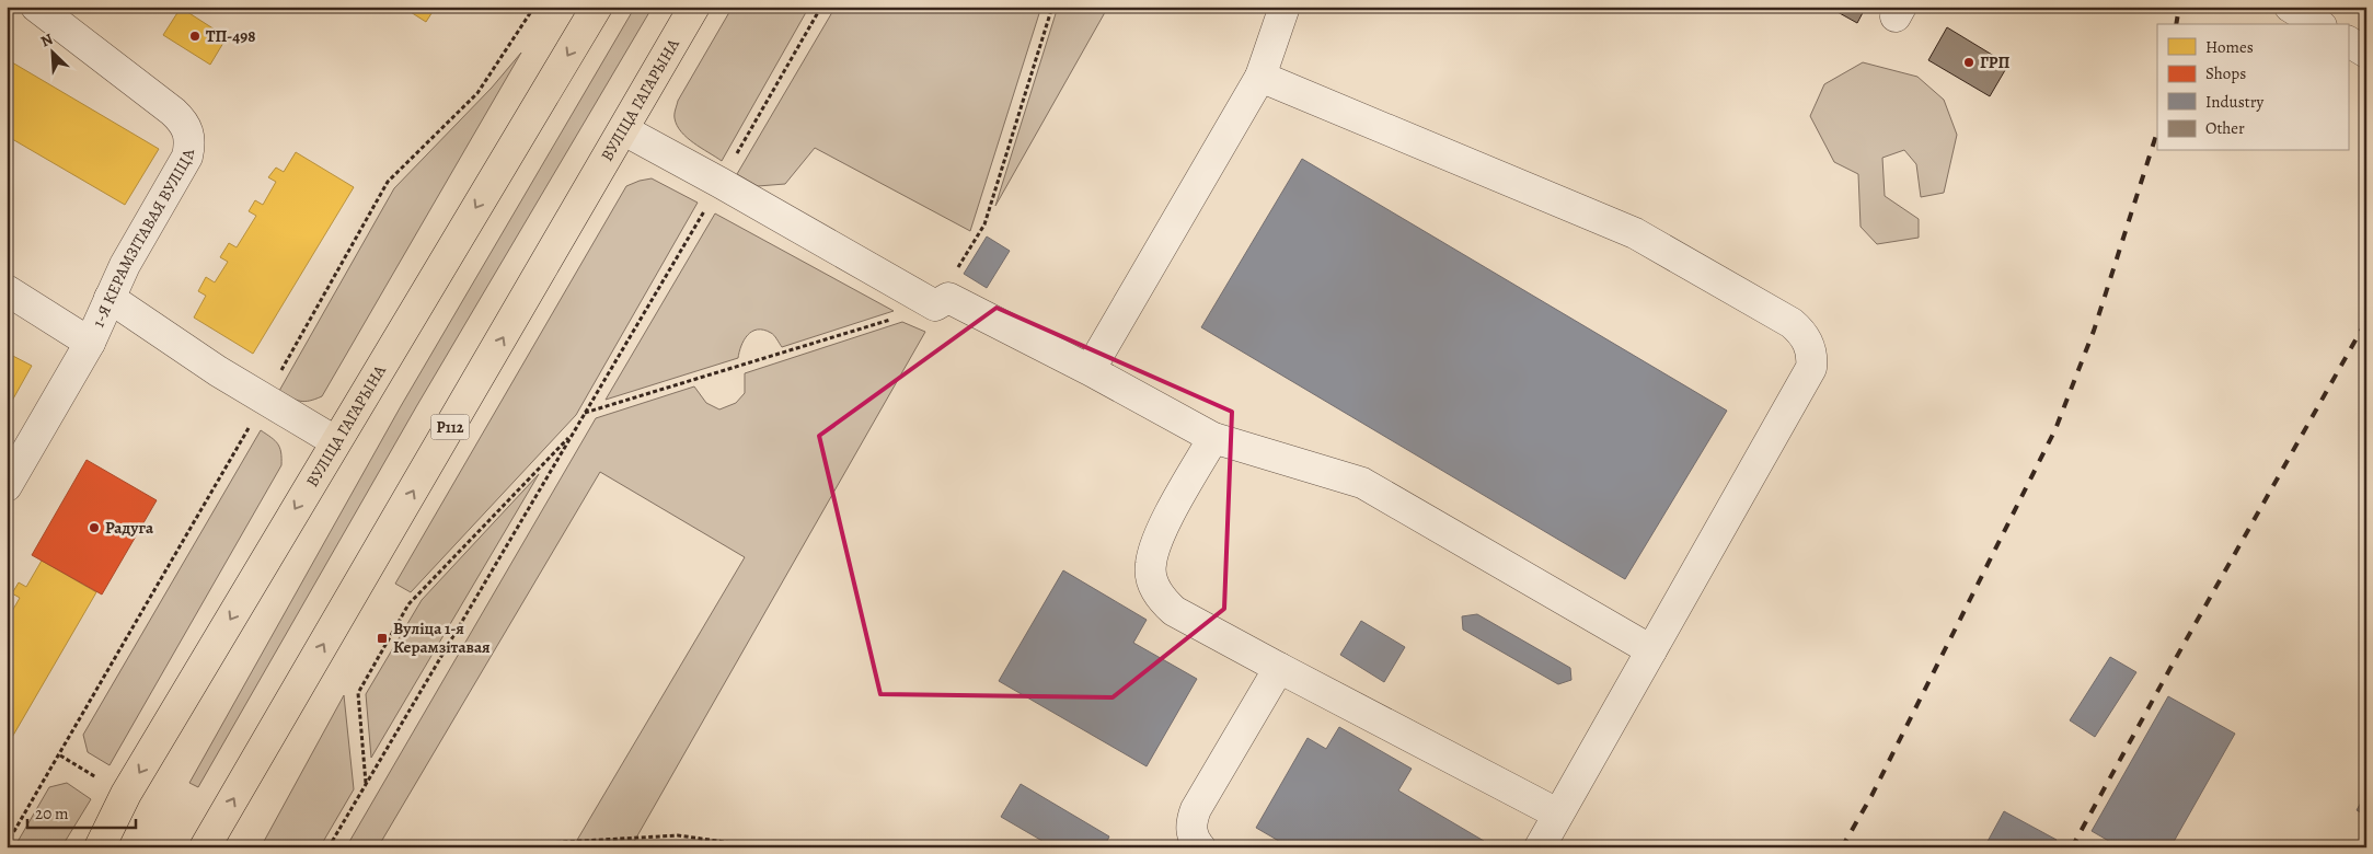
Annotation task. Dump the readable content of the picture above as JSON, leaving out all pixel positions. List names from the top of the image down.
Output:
{
  "streets": {
    "main road": ["ВУЛІЦА ГАГАРЫНА", "Р112"],
    "street": ["1-Я КЕРАМЗІТАВАЯ ВУЛІЦА"]
  },
  "places": {
    "other": ["ТП-498", "ГРП", "Радуга"],
    "transit": ["Вуліца 1-я Керамзітавая"]
  },
  "legend": [
    "Homes",
    "Shops",
    "Industry",
    "Other"
  ],
  "scale_bar": "20 m",
  "north": "top left"
}
